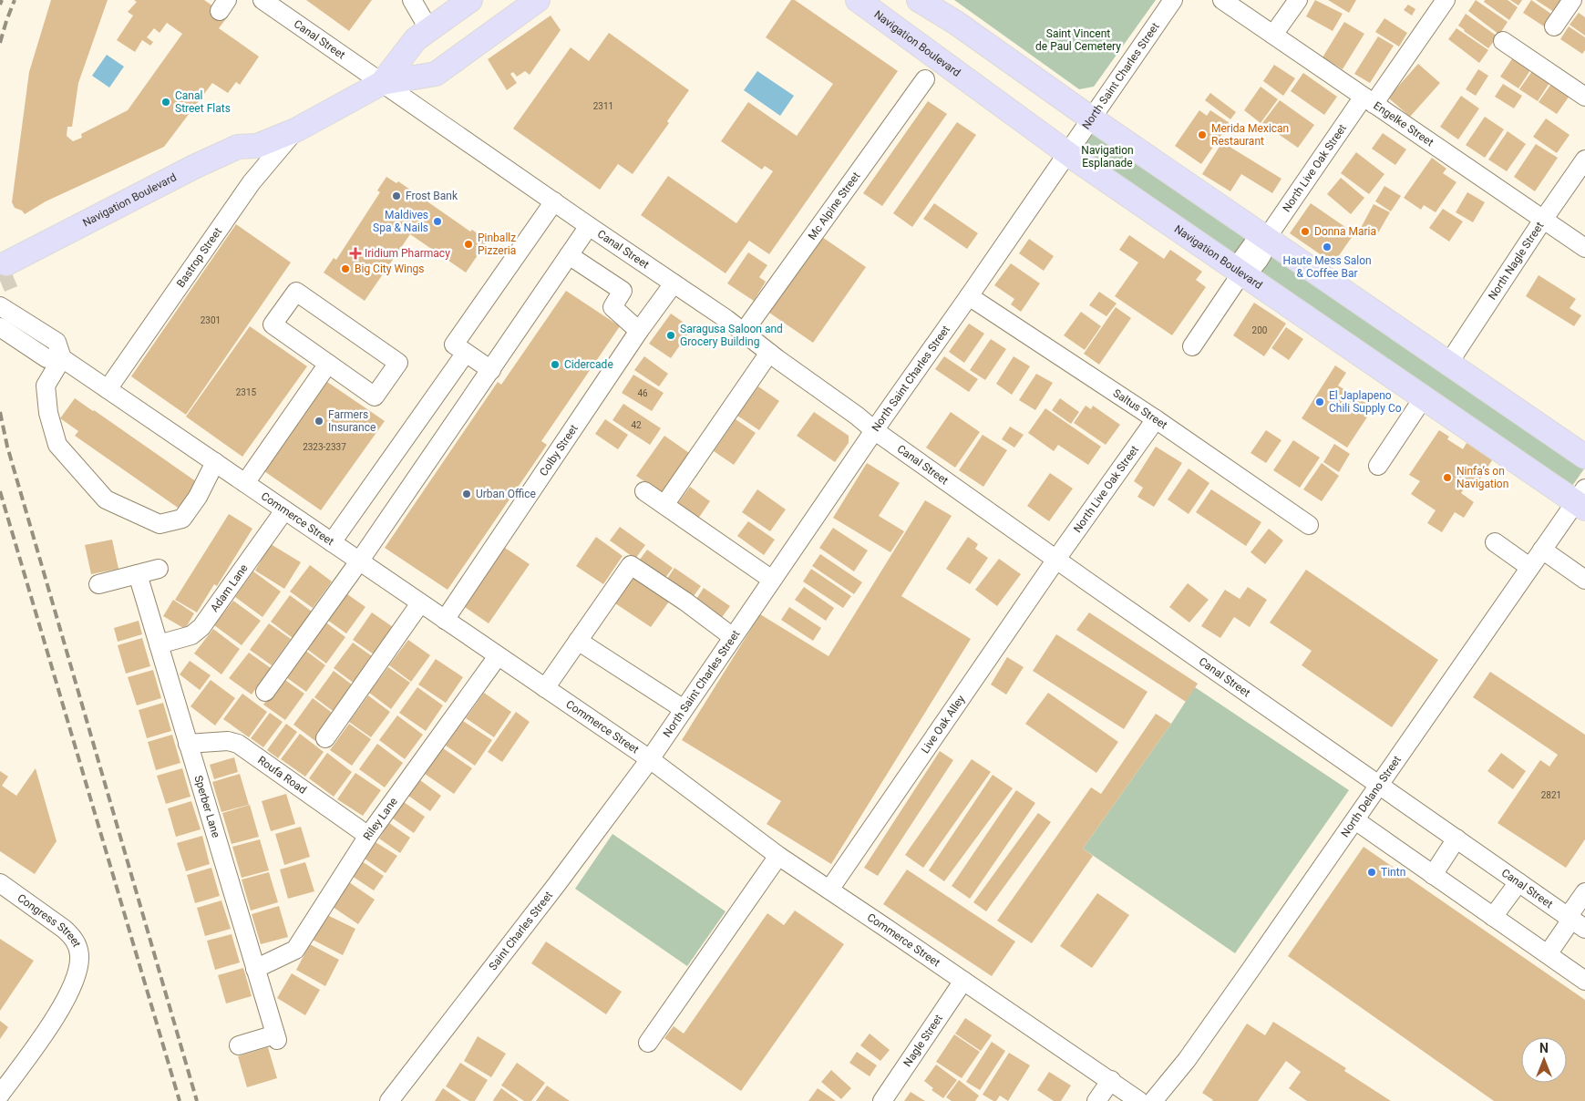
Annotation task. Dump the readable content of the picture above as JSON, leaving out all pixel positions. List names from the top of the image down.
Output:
{
  "streets": {
    "main road": ["Navigation Boulevard"],
    "street": [
      "Canal Street",
      "North Saint Charles Street",
      "Engelke Street",
      "North Live Oak Street",
      "Mc Alpine Street",
      "Bastrop Street",
      "North Nagle Street",
      "Saltus Street",
      "Colby Street",
      "Commerce Street",
      "Adam Lane",
      "Live Oak Alley",
      "Roufa Road",
      "North Delano Street",
      "Sperber Lane",
      "Riley Lane",
      "Congress Street",
      "Saint Charles Street",
      "Nagle Street"
    ]
  },
  "crossings": [
    ["Canal Street", "Navigation Boulevard"],
    ["Canal Street", "North Saint Charles Street"],
    ["Canal Street", "North Live Oak Street"],
    ["Canal Street", "Mc Alpine Street"],
    ["Canal Street", "Colby Street"],
    ["Canal Street", "Live Oak Alley"],
    ["Canal Street", "North Delano Street"],
    ["Navigation Boulevard", "North Saint Charles Street"],
    ["Navigation Boulevard", "North Live Oak Street"],
    ["Navigation Boulevard", "Bastrop Street"],
    ["Navigation Boulevard", "North Delano Street"],
    ["North Saint Charles Street", "Saltus Street"],
    ["North Saint Charles Street", "Commerce Street"],
    ["North Saint Charles Street", "Saint Charles Street"],
    ["Engelke Street", "North Live Oak Street"],
    ["Engelke Street", "North Nagle Street"],
    ["North Live Oak Street", "Saltus Street"],
    ["North Live Oak Street", "Live Oak Alley"],
    ["Bastrop Street", "Commerce Street"],
    ["Colby Street", "Commerce Street"],
    ["Commerce Street", "Adam Lane"],
    ["Commerce Street", "Live Oak Alley"],
    ["Commerce Street", "Riley Lane"],
    ["Commerce Street", "Saint Charles Street"],
    ["Commerce Street", "Nagle Street"],
    ["Adam Lane", "Sperber Lane"],
    ["Roufa Road", "Sperber Lane"],
    ["Roufa Road", "Riley Lane"],
    ["Sperber Lane", "Riley Lane"]
  ],
  "parks": ["Saint Vincent de Paul Cemetery", "Navigation Esplanade"],
  "places": {
    "other": [
      "Canal Street Flats",
      "Merida Mexican Restaurant",
      "Frost Bank",
      "Maldives Spa & Nails",
      "Donna Maria",
      "Pinballz Pizzeria",
      "Haute Mess Salon & Coffee Bar",
      "Big City Wings",
      "Saragusa Saloon and Grocery Building",
      "Cidercade",
      "El Japlapeno Chili Supply Co",
      "Farmers Insurance",
      "Ninfa’s on Navigation",
      "Urban Office",
      "Tintn"
    ],
    "health": ["Iridium Pharmacy"]
  },
  "house_numbers": [
    "2311",
    "2301",
    "200",
    "2315",
    "46",
    "42",
    "2323-2337",
    "2821"
  ],
  "north": "top"
}
